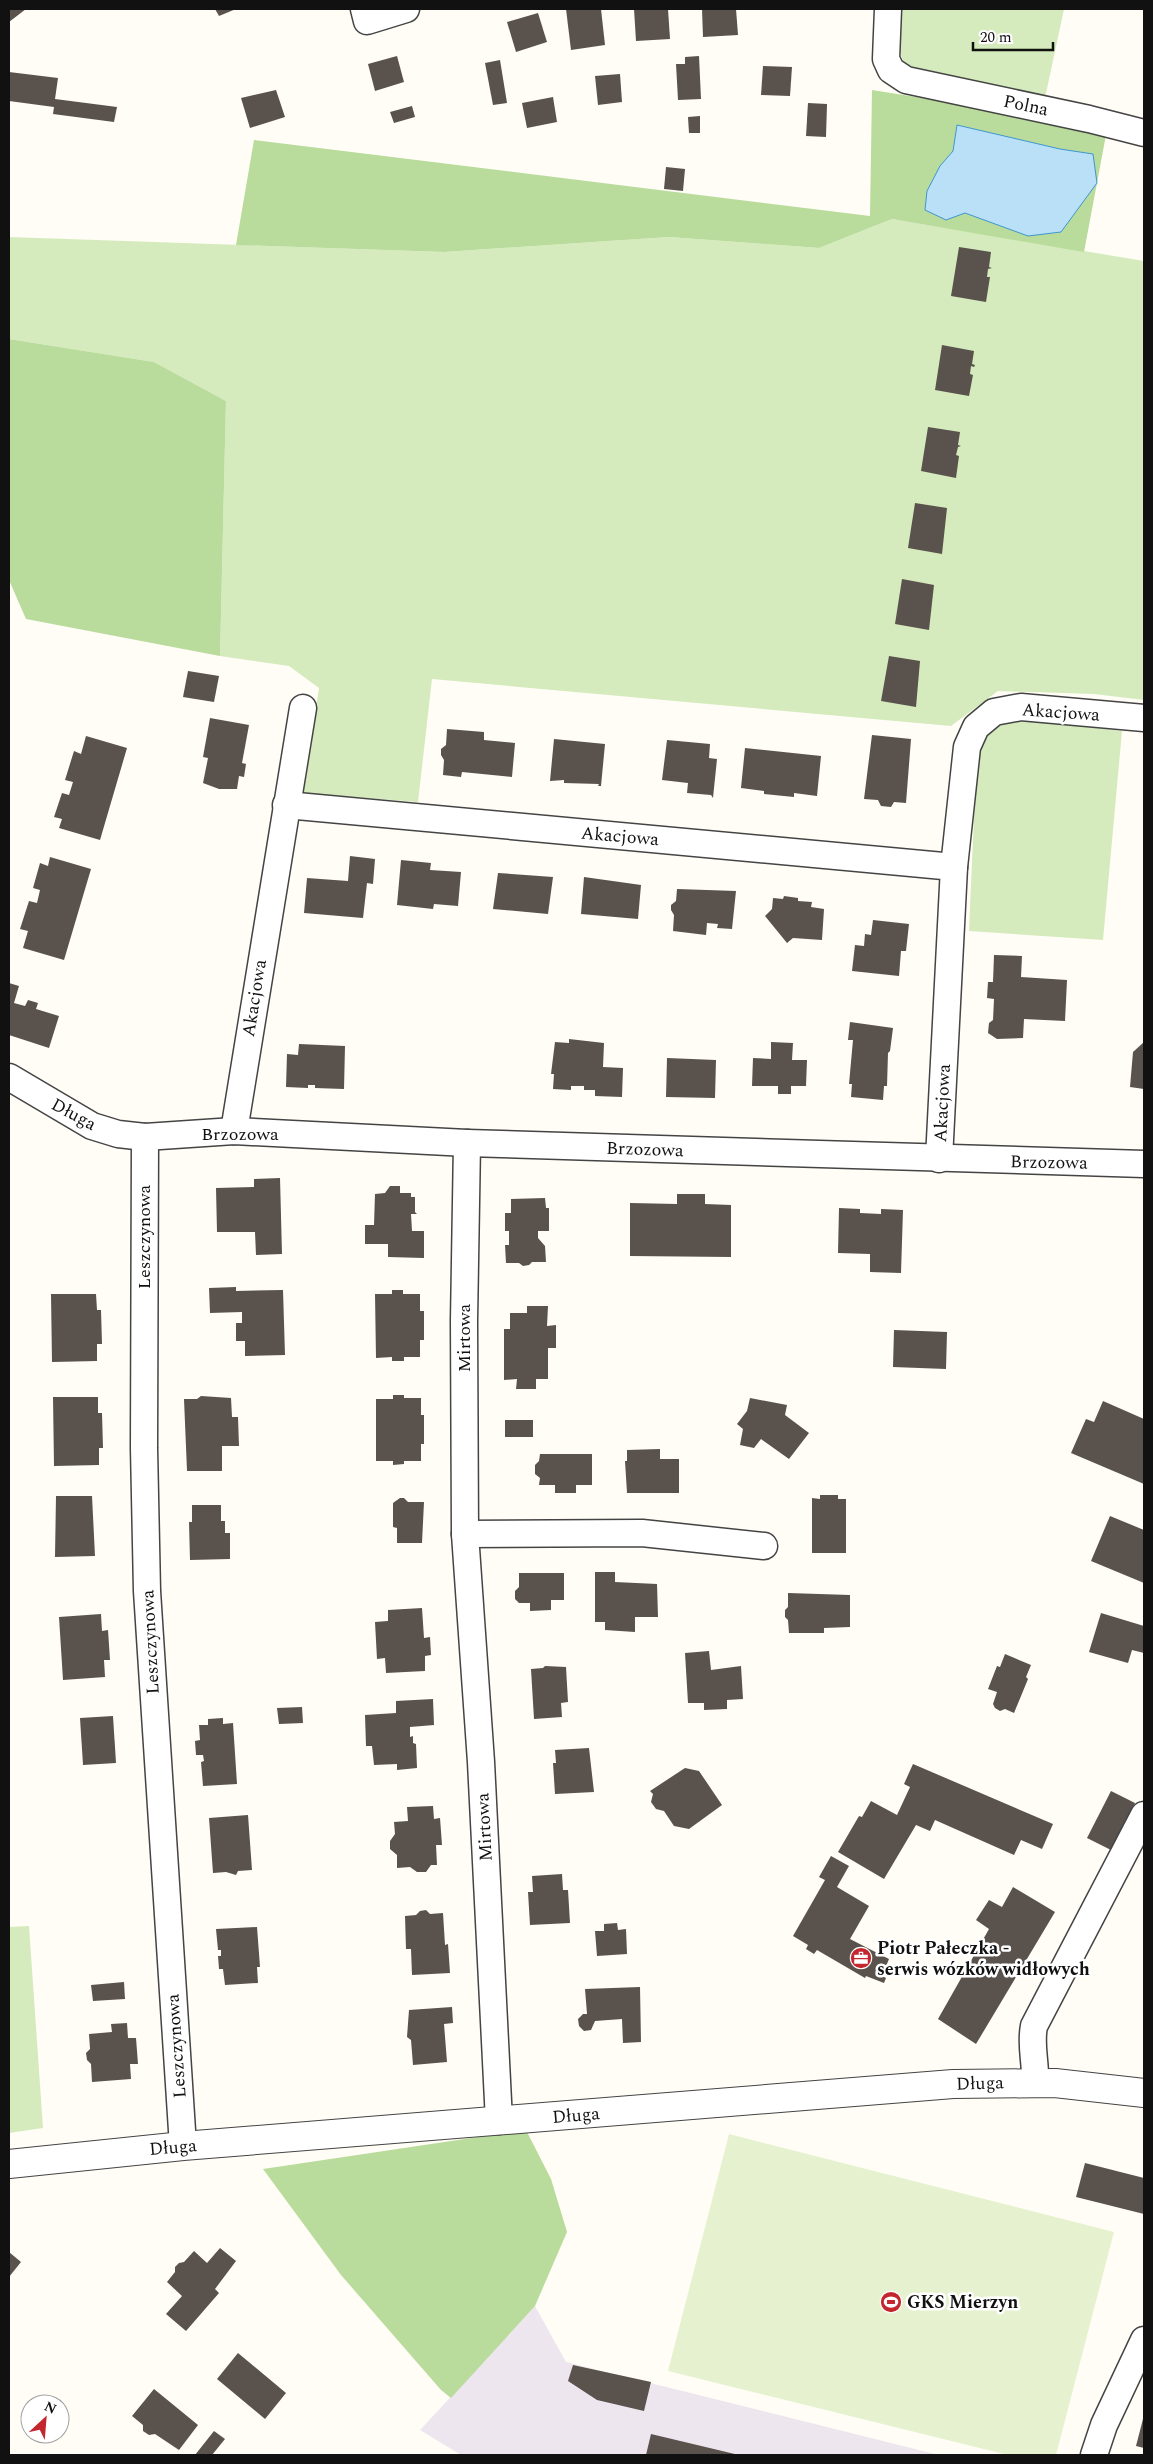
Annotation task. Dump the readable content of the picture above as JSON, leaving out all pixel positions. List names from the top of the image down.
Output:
{
  "streets": {
    "street": [
      "Polna",
      "Akacjowa",
      "Długa",
      "Brzozowa",
      "Leszczynowa",
      "Mirtowa"
    ]
  },
  "crossings": [
    ["Akacjowa", "Brzozowa"],
    ["Długa", "Brzozowa"],
    ["Długa", "Leszczynowa"],
    ["Długa", "Mirtowa"],
    ["Brzozowa", "Leszczynowa"],
    ["Brzozowa", "Mirtowa"]
  ],
  "places": {
    "office": ["Piotr Pałeczka - serwis wózków widłowych"],
    "sports": ["GKS Mierzyn"]
  },
  "scale_bar": "20 m",
  "north": "top right"
}
